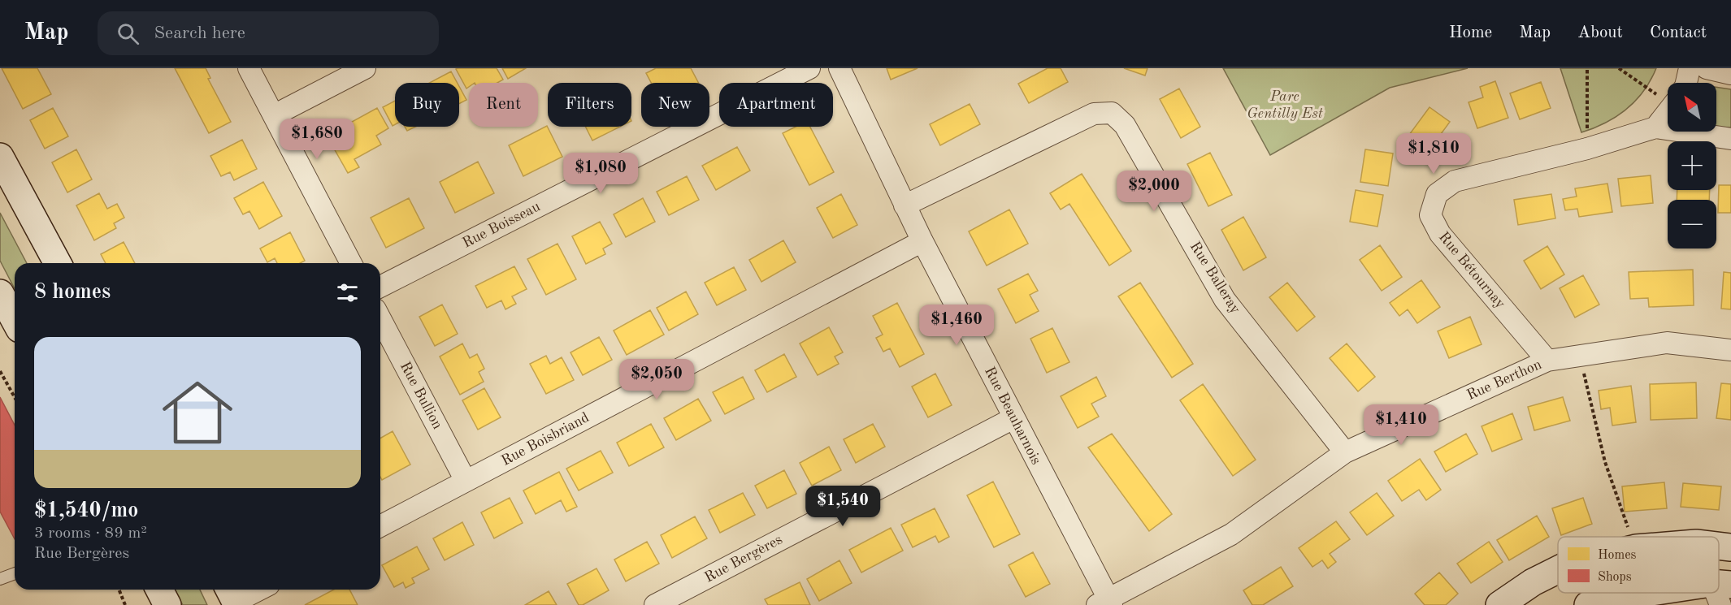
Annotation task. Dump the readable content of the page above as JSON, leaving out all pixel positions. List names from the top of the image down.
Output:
{
  "streets": {
    "street": [
      "Rue Boisseau",
      "Rue Bétournay",
      "Rue Balleray",
      "Rue Berthon",
      "Rue Bullion",
      "Rue Beauharnois",
      "Rue Boisbriand",
      "Rue Bergères"
    ]
  },
  "crossings": [
    ["Rue Bétournay", "Rue Berthon"],
    ["Rue Balleray", "Rue Berthon"],
    ["Rue Balleray", "Rue Beauharnois"],
    ["Rue Berthon", "Rue Beauharnois"],
    ["Rue Bullion", "Rue Boisbriand"],
    ["Rue Beauharnois", "Rue Boisbriand"],
    ["Rue Beauharnois", "Rue Bergères"]
  ],
  "parks": ["Parc Gentilly Est"],
  "legend": ["Homes", "Shops"],
  "north": "top left",
  "page": {
    "header": "Map",
    "search": "Search here",
    "nav": [
      "Home",
      "Map",
      "About",
      "Contact"
    ],
    "map_buttons": ["+", "−"],
    "chip": [
      "Buy",
      "Rent",
      "Filters",
      "New",
      "Apartment"
    ],
    "price": [
      "$1,680",
      "$1,810",
      "$1,080",
      "$2,000",
      "$1,460",
      "$2,050",
      "$1,410",
      "$1,540"
    ],
    "heading": "8 homes",
    "list": [
      {
        "name": "$1,540/mo",
        "note": "3 rooms · 89 m² · Rue Bergères"
      }
    ]
  }
}
